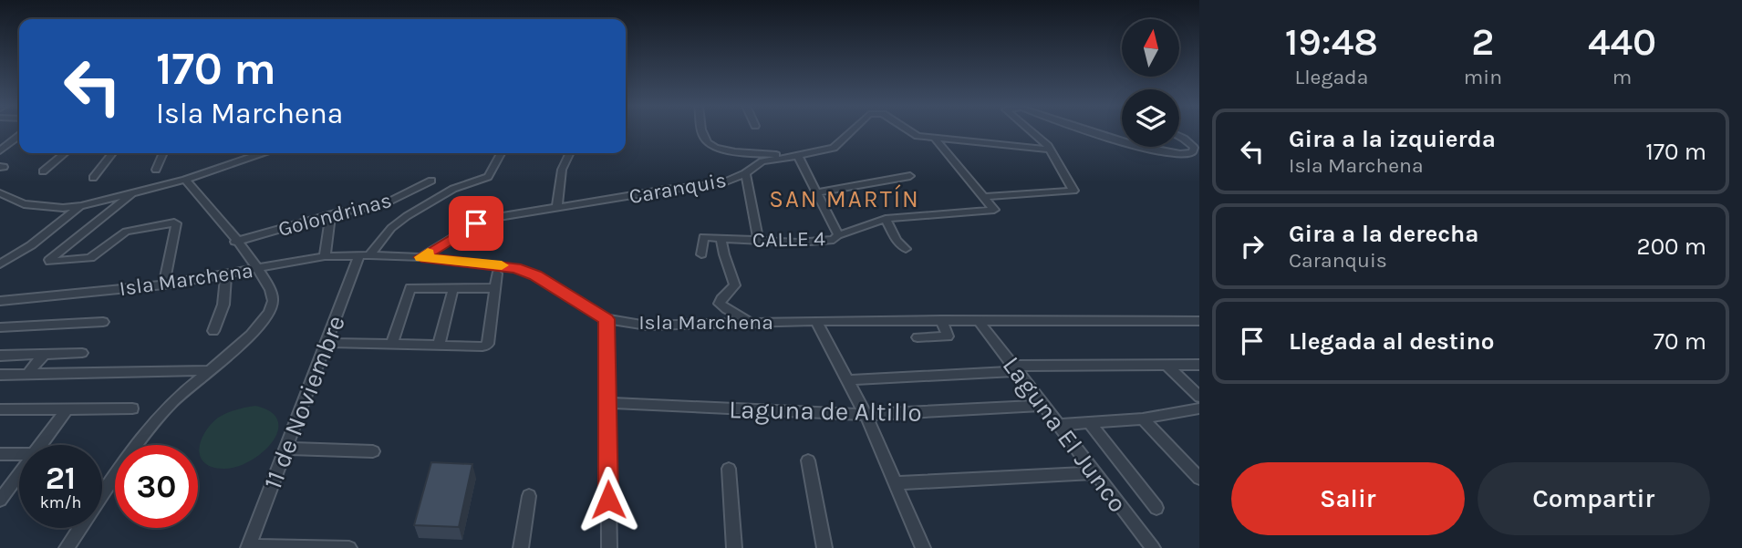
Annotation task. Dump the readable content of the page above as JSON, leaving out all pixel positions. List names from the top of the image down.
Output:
{
  "streets": {
    "street": [
      "Caranquis",
      "Golondrinas",
      "CALLE 4",
      "Isla Marchena",
      "11 de Noviembre",
      "Laguna de Altillo",
      "Laguna El Junco"
    ]
  },
  "crossings": [
    ["Caranquis", "Isla Marchena"],
    ["Isla Marchena", "11 de Noviembre"],
    ["Isla Marchena", "Laguna El Junco"],
    ["Laguna de Altillo", "Laguna El Junco"]
  ],
  "districts": ["SAN MARTÍN"],
  "north": "top",
  "page": {
    "eta": [
      "19:48",
      "Llegada",
      "2",
      "min",
      "440",
      "m"
    ],
    "turn": ["170 m", "Isla Marchena"],
    "list": [
      {
        "name": "Gira a la izquierda",
        "note": "Isla Marchena",
        "value": "170 m"
      },
      {
        "name": "Gira a la derecha",
        "note": "Caranquis",
        "value": "200 m"
      },
      {
        "name": "Llegada al destino",
        "value": "70 m"
      }
    ],
    "speed": "21 km/h",
    "limit": "30",
    "buttons": ["Salir", "Compartir"]
  }
}
